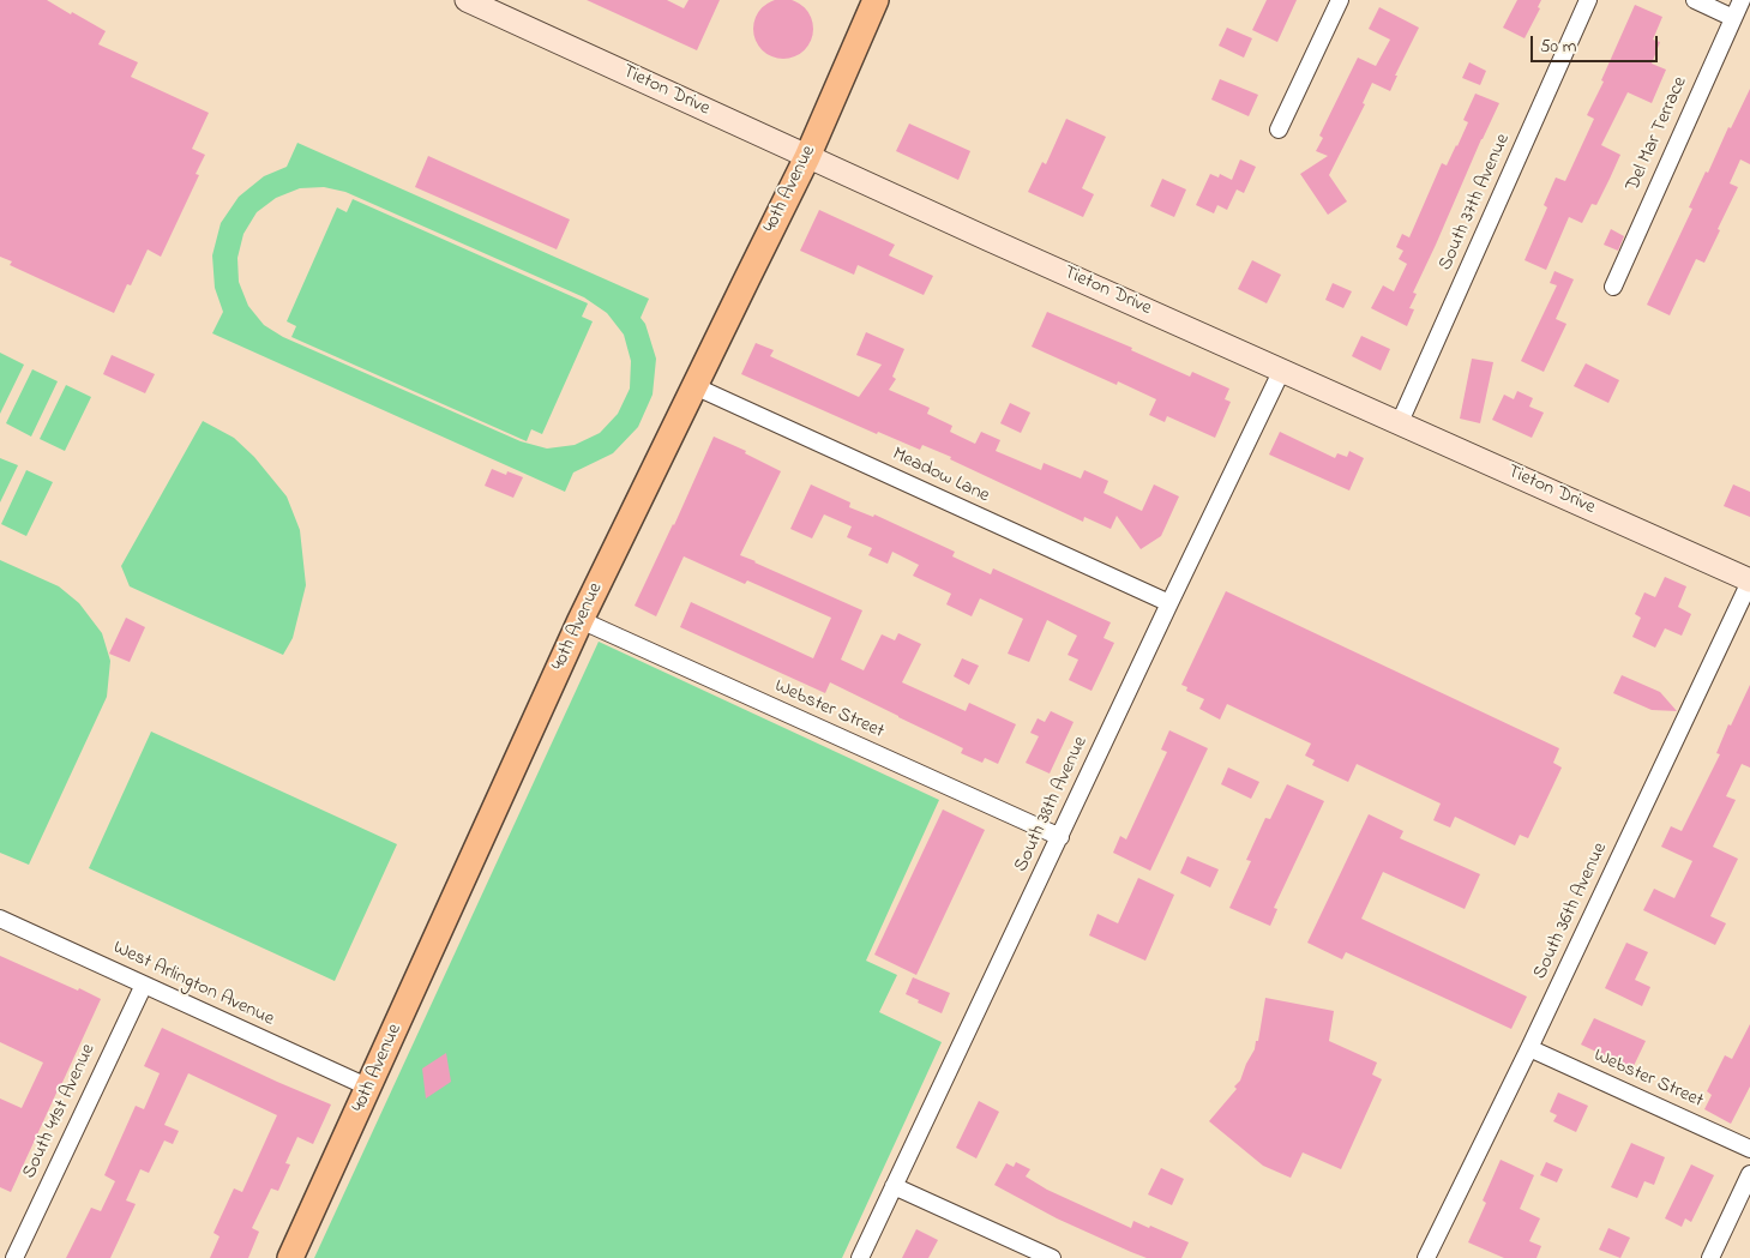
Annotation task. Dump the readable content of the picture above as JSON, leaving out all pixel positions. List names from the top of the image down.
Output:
{
  "streets": {
    "main road": ["Tieton Drive", "40th Avenue"],
    "street": [
      "Del Mar Terrace",
      "South 37th Avenue",
      "Meadow Lane",
      "Webster Street",
      "South 38th Avenue",
      "South 36th Avenue",
      "West Arlington Avenue",
      "South 41st Avenue"
    ]
  },
  "crossings": [
    ["Tieton Drive", "40th Avenue"],
    ["Tieton Drive", "South 37th Avenue"],
    ["Tieton Drive", "South 38th Avenue"],
    ["Tieton Drive", "South 36th Avenue"],
    ["40th Avenue", "Meadow Lane"],
    ["40th Avenue", "Webster Street"],
    ["40th Avenue", "West Arlington Avenue"],
    ["Meadow Lane", "South 38th Avenue"],
    ["Webster Street", "South 38th Avenue"],
    ["Webster Street", "South 36th Avenue"],
    ["West Arlington Avenue", "South 41st Avenue"]
  ],
  "scale_bar": "50 m"
}
